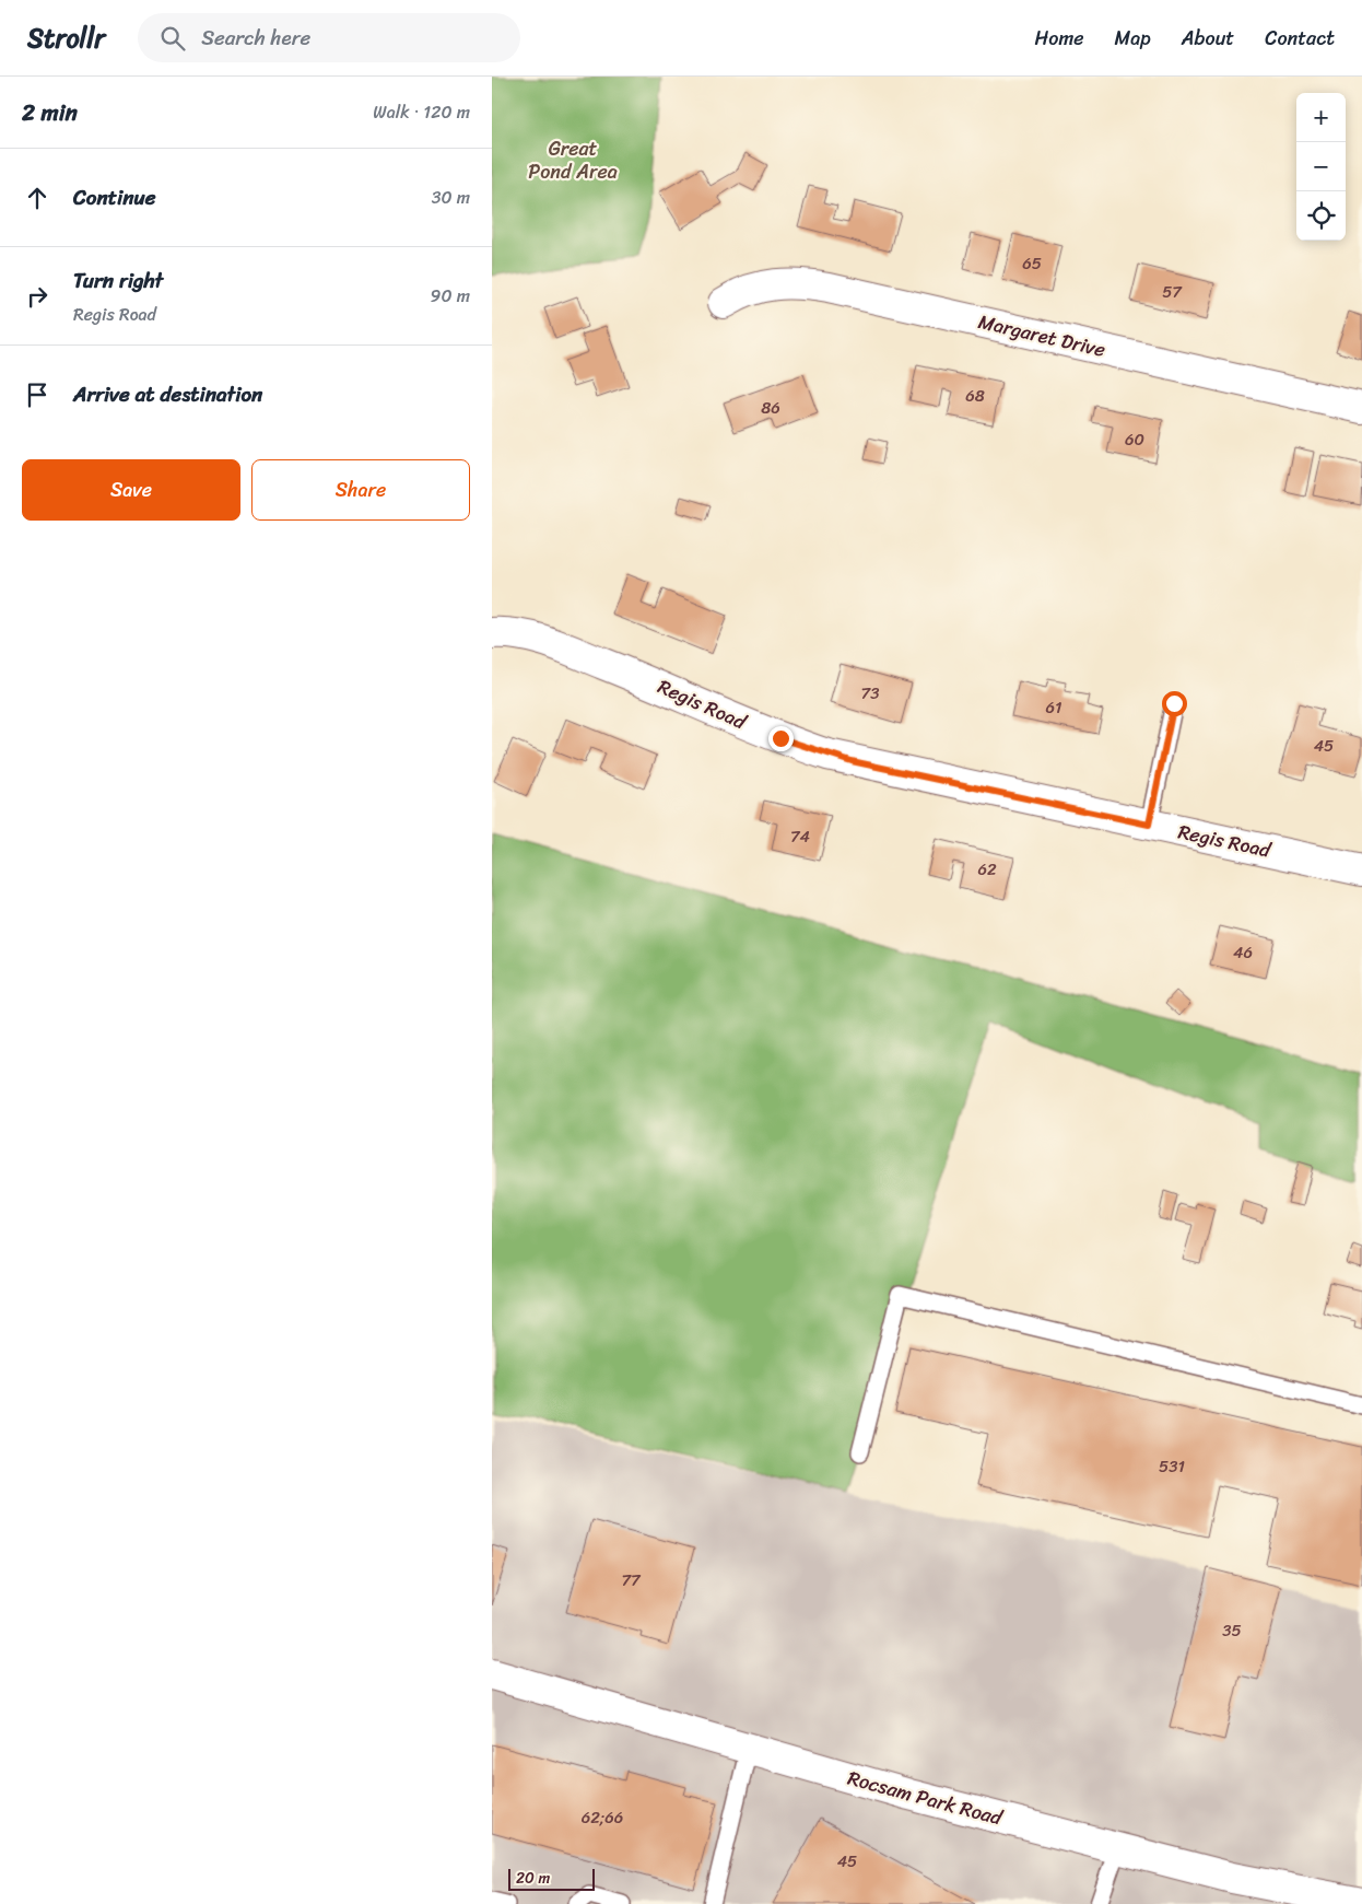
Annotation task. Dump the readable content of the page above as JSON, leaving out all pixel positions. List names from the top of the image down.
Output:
{
  "streets": {
    "street": ["Margaret Drive", "Regis Road", "Rocsam Park Road"]
  },
  "parks": ["Great Pond Area"],
  "house_numbers": [
    "65",
    "57",
    "68",
    "86",
    "60",
    "73",
    "61",
    "45",
    "74",
    "62",
    "46",
    "531",
    "77",
    "35",
    "62;66",
    "45"
  ],
  "scale_bar": "20 m",
  "page": {
    "header": "Strollr",
    "search": "Search here",
    "nav": [
      "Home",
      "Map",
      "About",
      "Contact"
    ],
    "heading": ["2 min", "Walk · 120 m"],
    "map_buttons": ["+", "−"],
    "list": [
      ["Continue", "30 m"],
      ["Turn right", "Regis Road", "90 m"],
      "Arrive at destination"
    ],
    "buttons": ["Save", "Share"],
    "scale": "20 m"
  }
}
